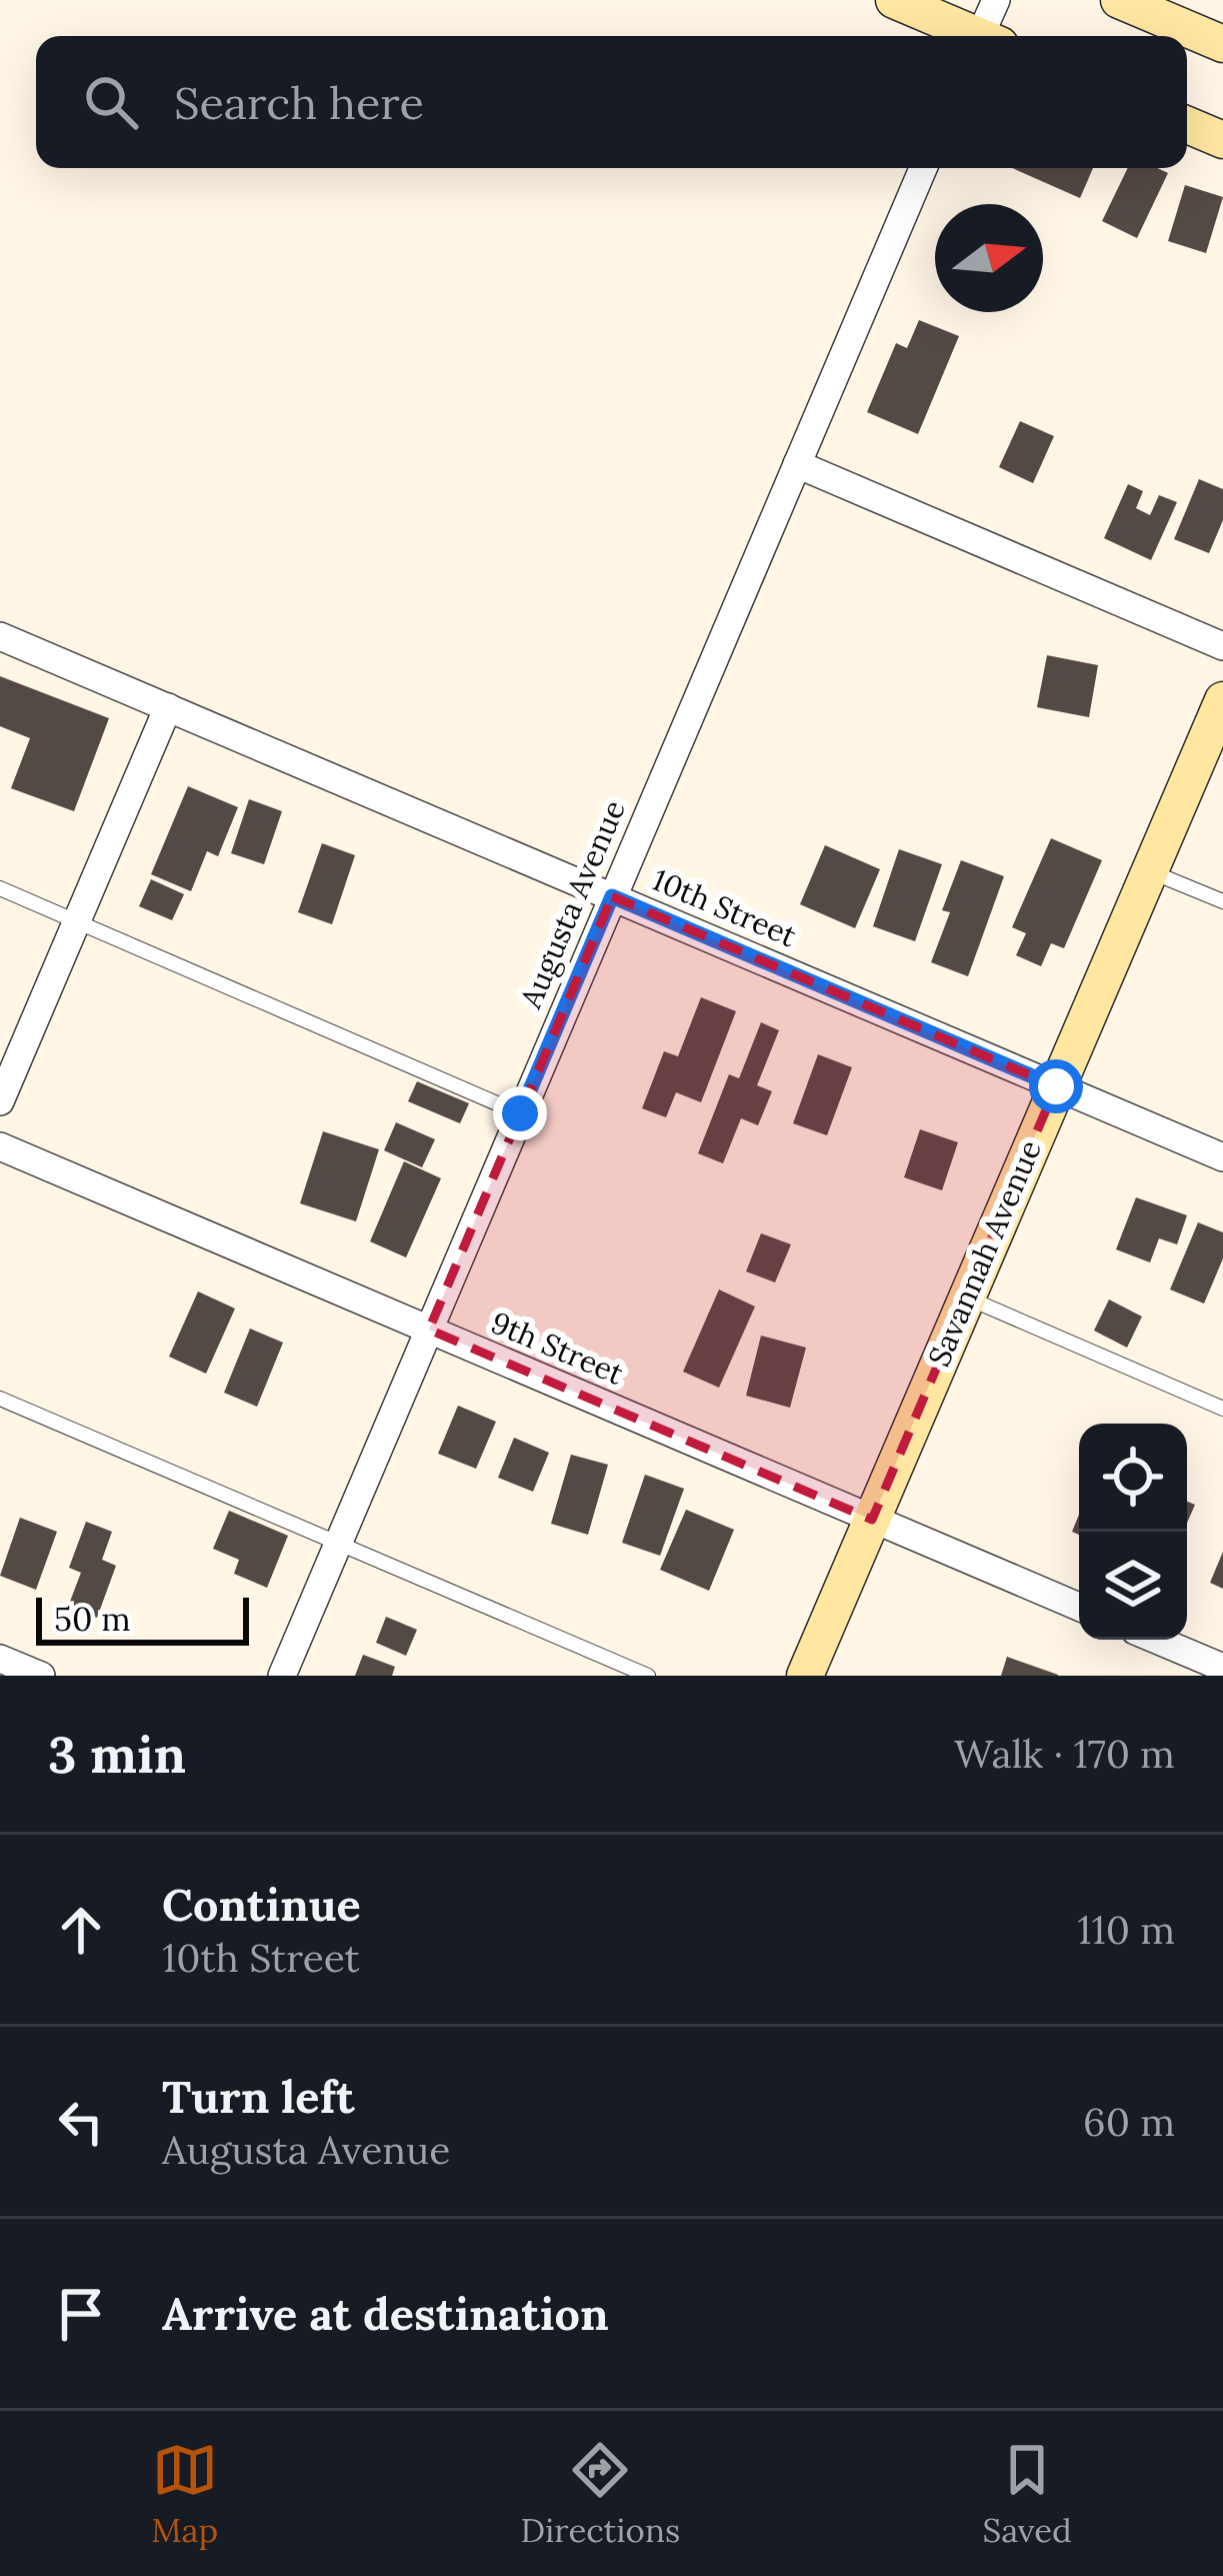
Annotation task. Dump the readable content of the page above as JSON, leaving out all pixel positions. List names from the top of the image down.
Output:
{
  "streets": {
    "street": [
      "Augusta Avenue",
      "10th Street",
      "Savannah Avenue",
      "9th Street"
    ]
  },
  "crossings": [
    ["Augusta Avenue", "10th Street"],
    ["Augusta Avenue", "9th Street"],
    ["10th Street", "Savannah Avenue"],
    ["Savannah Avenue", "9th Street"]
  ],
  "scale_bar": "50 m",
  "north": "right",
  "page": {
    "search": "Search here",
    "scale": "50 m",
    "heading": ["3 min", "Walk · 170 m"],
    "list": [
      ["Continue", "10th Street", "110 m"],
      ["Turn left", "Augusta Avenue", "60 m"],
      "Arrive at destination"
    ],
    "nav": ["Map", "Directions", "Saved"]
  }
}
